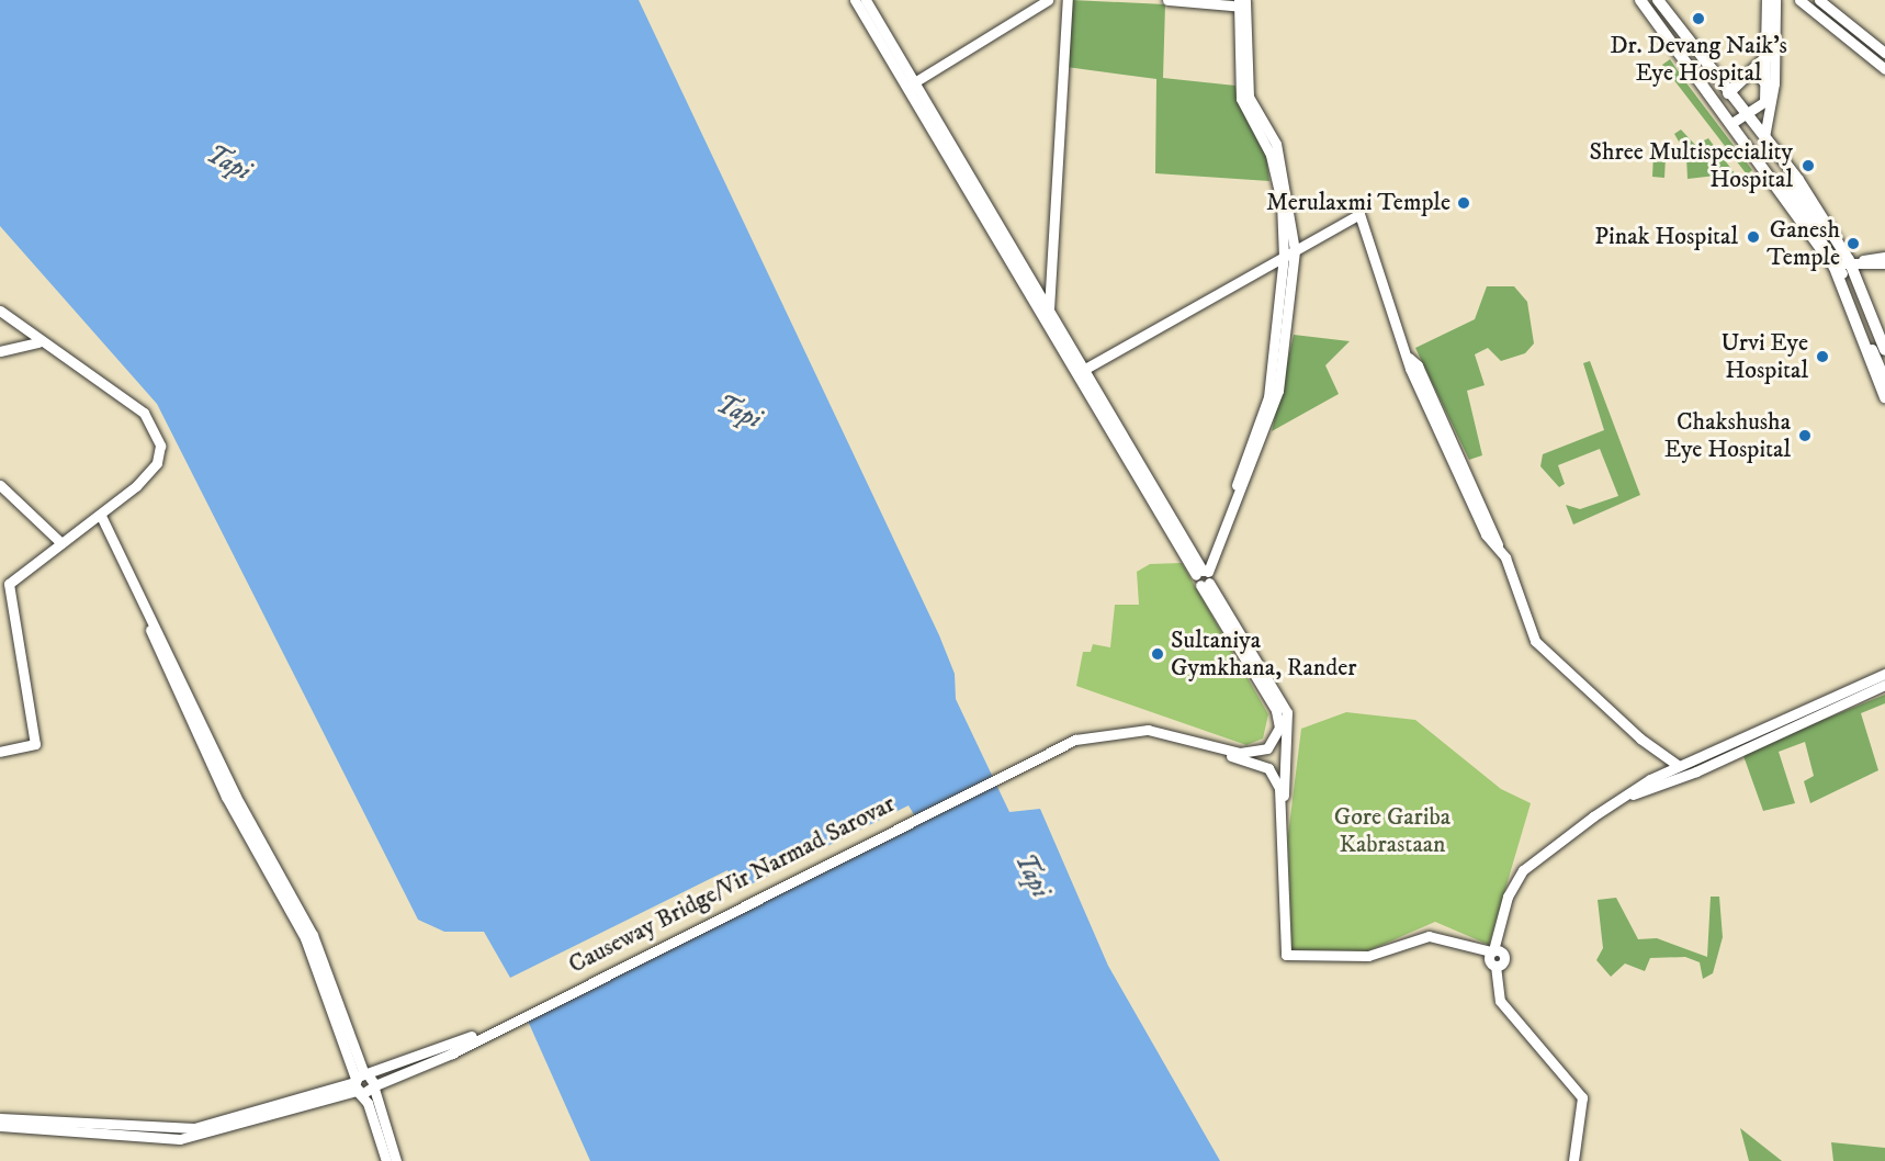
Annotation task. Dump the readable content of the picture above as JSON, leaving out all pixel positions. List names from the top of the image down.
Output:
{
  "streets": {
    "street": ["Causeway Bridge/Vir Narmad Sarovar"]
  },
  "water": ["Tapi"],
  "parks": ["Gore Gariba Kabrastaan"],
  "places": [
    "Dr. Devang Naik's Eye Hospital",
    "Shree Multispeciality Hospital",
    "Merulaxmi Temple",
    "Pinak Hospital",
    "Ganesh Temple",
    "Urvi Eye Hospital",
    "Chakshusha Eye Hospital",
    "Sultaniya Gymkhana, Rander"
  ]
}
